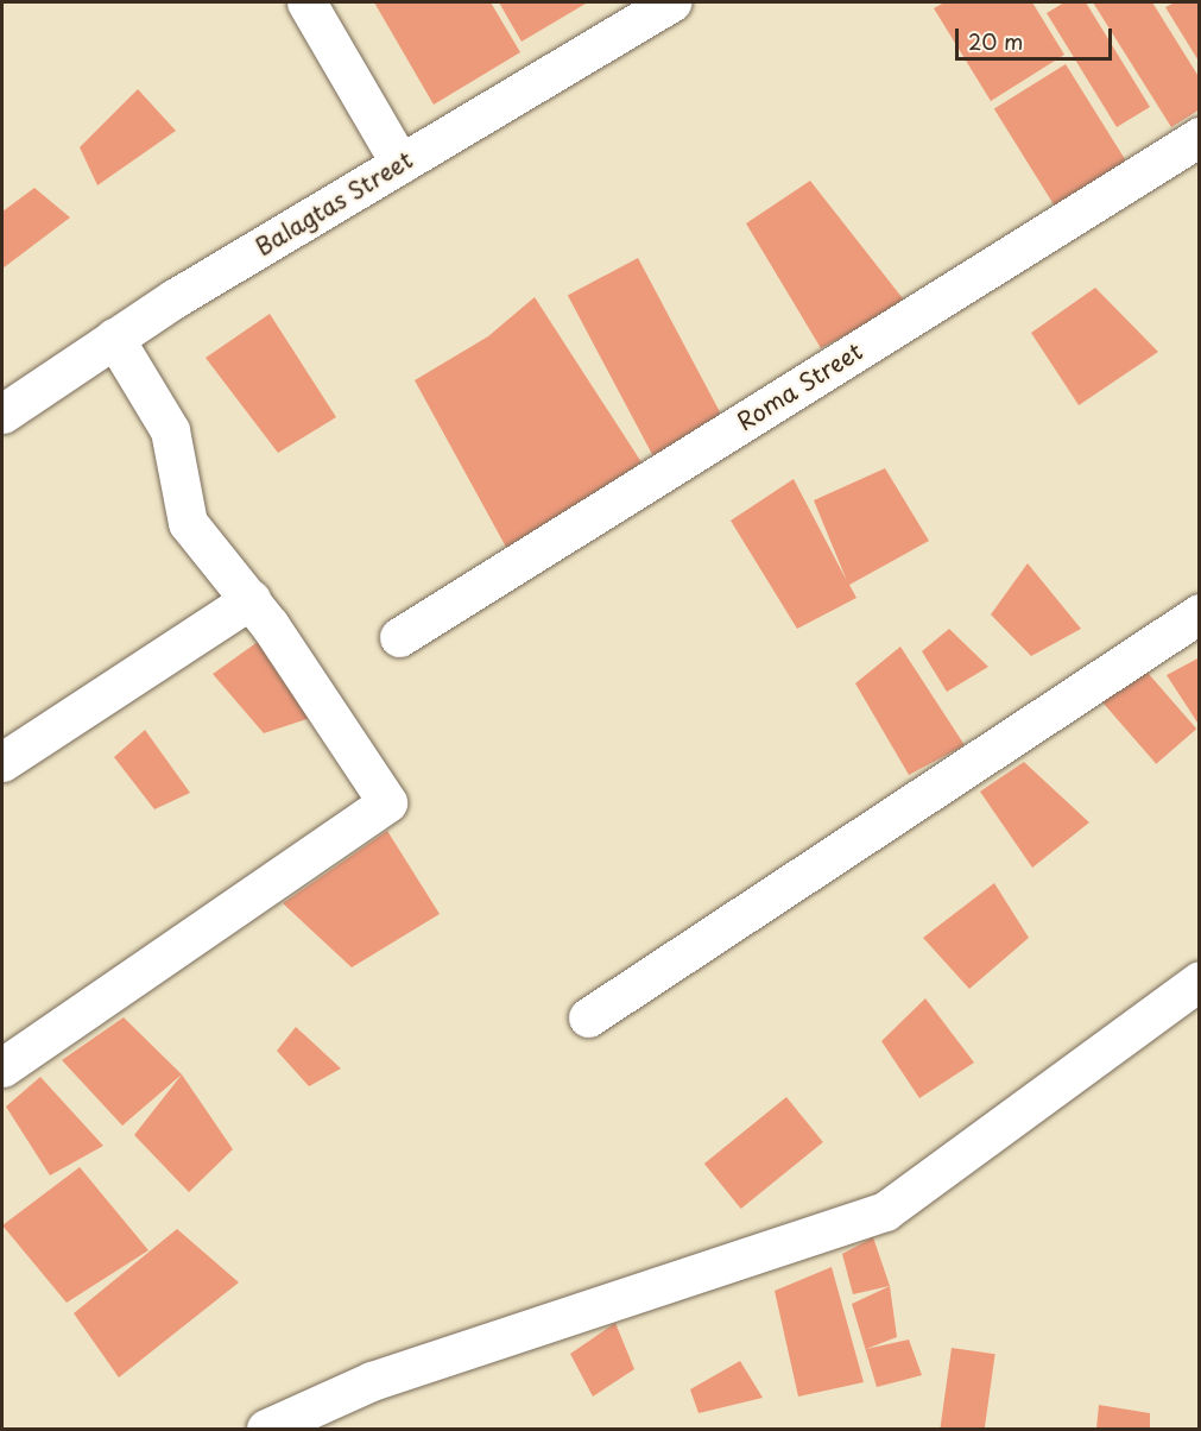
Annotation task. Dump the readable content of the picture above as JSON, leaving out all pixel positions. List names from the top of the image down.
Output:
{
  "streets": {
    "street": ["Balagtas Street", "Roma Street"]
  },
  "scale_bar": "20 m"
}
